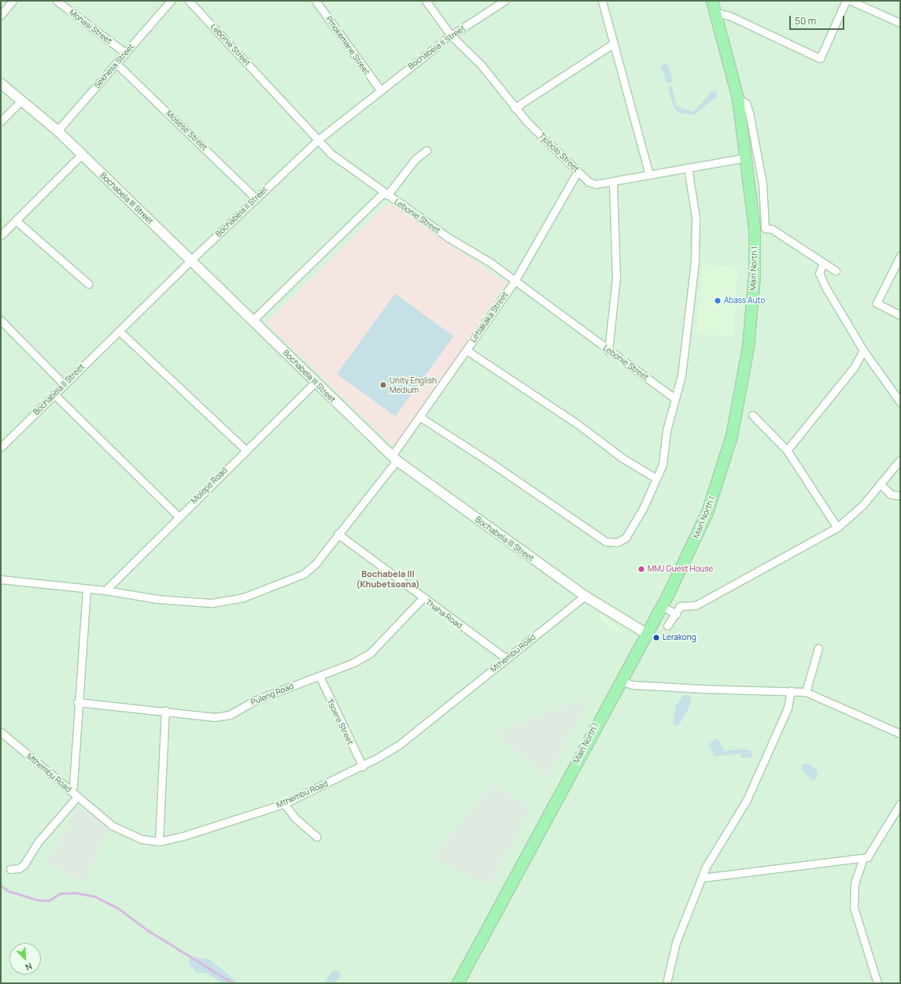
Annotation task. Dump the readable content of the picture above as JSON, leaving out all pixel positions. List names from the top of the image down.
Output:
{
  "streets": {
    "main road": ["Main North 1"],
    "street": [
      "Mohasi Street",
      "Lebonie Street",
      "Pmokemane Street",
      "Bochabela II Street",
      "Sekhesa Street",
      "Mosese Street",
      "Tjobolo Street",
      "Bochabela III Street",
      "Letlakaka Street",
      "Molepe Road",
      "Thaha Road",
      "Mthembu Road",
      "Puleng Road",
      "Tsoere Street"
    ]
  },
  "crossings": [
    ["Mohasi Street", "Sekhesa Street"],
    ["Lebonie Street", "Bochabela II Street"],
    ["Lebonie Street", "Letlakaka Street"],
    ["Pmokemane Street", "Bochabela II Street"],
    ["Bochabela II Street", "Mosese Street"],
    ["Bochabela II Street", "Tjobolo Street"],
    ["Bochabela II Street", "Bochabela III Street"],
    ["Sekhesa Street", "Mosese Street"],
    ["Sekhesa Street", "Bochabela III Street"],
    ["Tjobolo Street", "Main North 1"],
    ["Tjobolo Street", "Letlakaka Street"],
    ["Bochabela III Street", "Main North 1"],
    ["Bochabela III Street", "Letlakaka Street"],
    ["Bochabela III Street", "Molepe Road"],
    ["Bochabela III Street", "Mthembu Road"],
    ["Letlakaka Street", "Molepe Road"],
    ["Letlakaka Street", "Thaha Road"],
    ["Thaha Road", "Mthembu Road"],
    ["Thaha Road", "Puleng Road"],
    ["Mthembu Road", "Tsoere Street"],
    ["Puleng Road", "Tsoere Street"]
  ],
  "districts": ["Bochabela III (Khubetsoana)"],
  "places": [
    "Abass Auto",
    "Unity English Medium",
    "MMJ Guest House",
    "Lerakong"
  ],
  "scale_bar": "50 m",
  "north": "bottom right"
}
